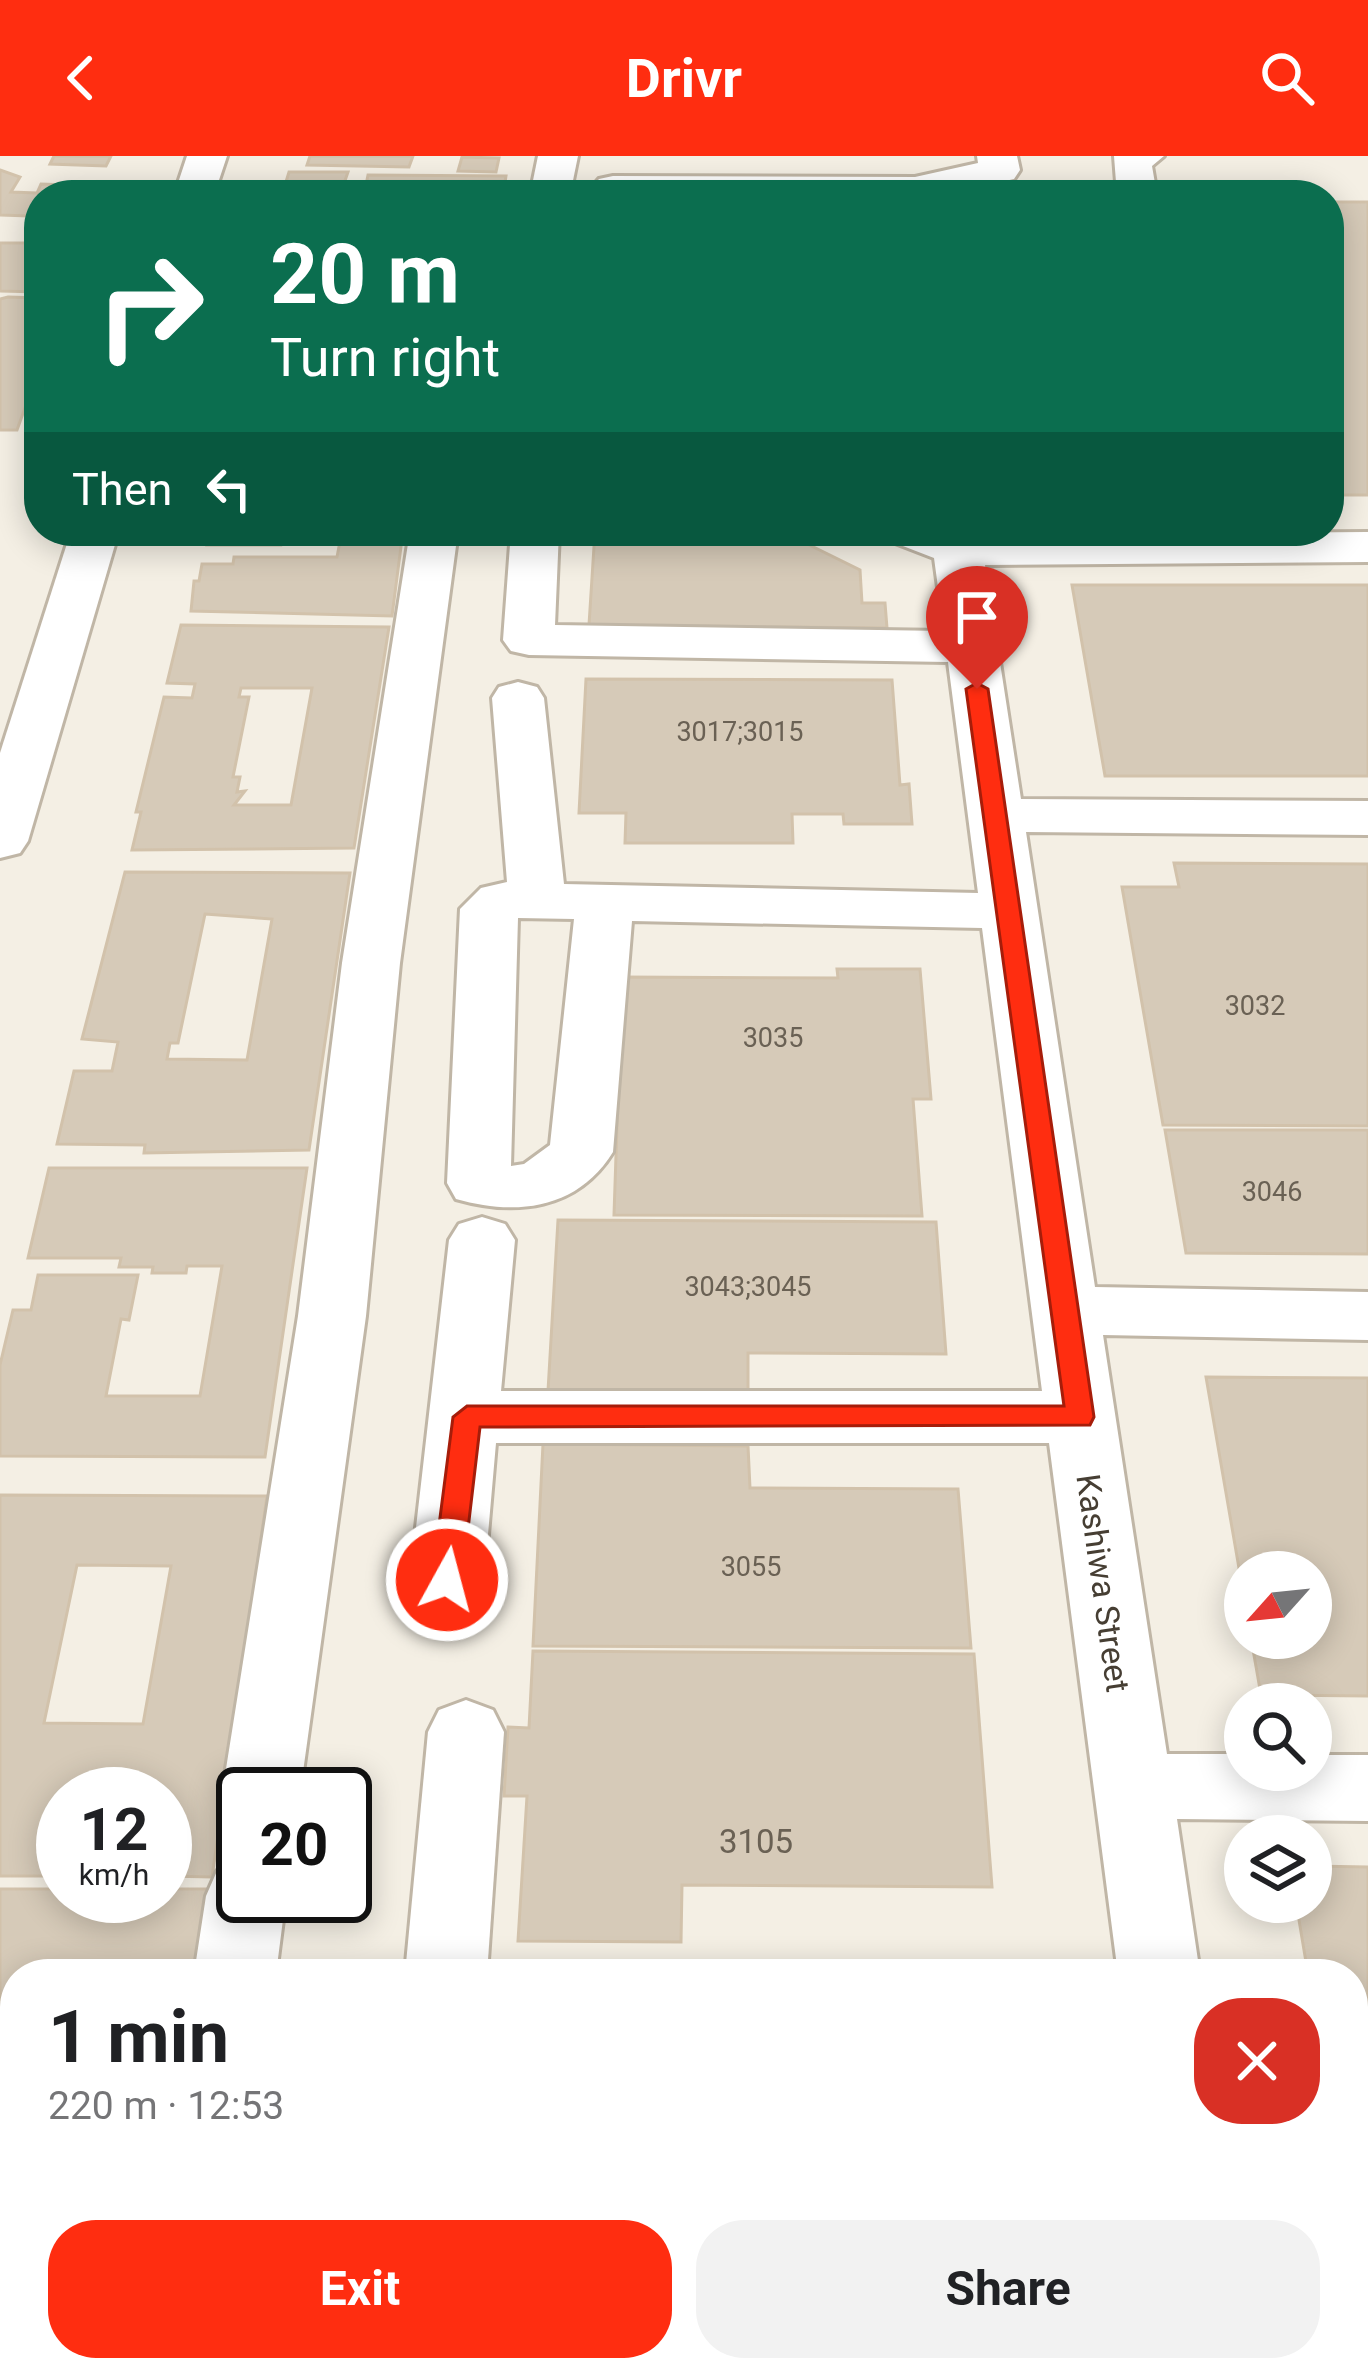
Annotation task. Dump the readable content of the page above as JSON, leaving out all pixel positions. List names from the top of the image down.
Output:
{
  "streets": {
    "street": ["Kashiwa Street"]
  },
  "house_numbers": [
    "3017;3015",
    "3032",
    "3035",
    "3046",
    "3043;3045",
    "3055",
    "3105"
  ],
  "north": "bottom left",
  "page": {
    "header": "Drivr",
    "turn": ["20 m", "Turn right"],
    "then": "Then",
    "speed": "12 km/h",
    "limit": "20",
    "heading": ["1 min", "220 m · 12:53"],
    "buttons": ["Exit", "Share"]
  }
}
